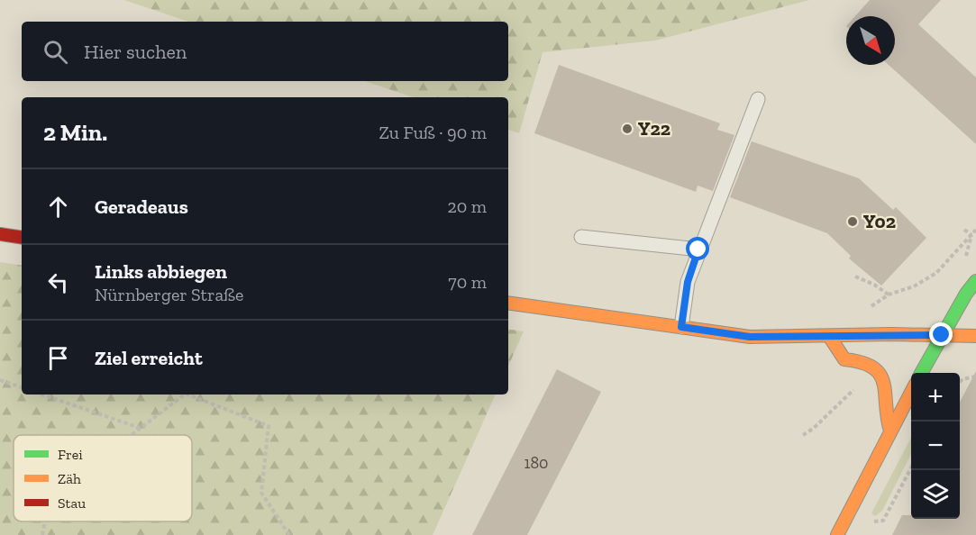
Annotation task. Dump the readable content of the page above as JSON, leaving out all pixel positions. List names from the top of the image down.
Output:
{
  "places": ["Y22", "Y02"],
  "house_numbers": ["180"],
  "legend": ["Frei", "Zäh", "Stau"],
  "north": "bottom right",
  "page": {
    "search": "Hier suchen",
    "heading": ["2 Min.", "Zu Fuß · 90 m"],
    "list": [
      ["Geradeaus", "20 m"],
      ["Links abbiegen", "Nürnberger Straße", "70 m"],
      "Ziel erreicht"
    ],
    "map_buttons": ["+", "−"]
  }
}
